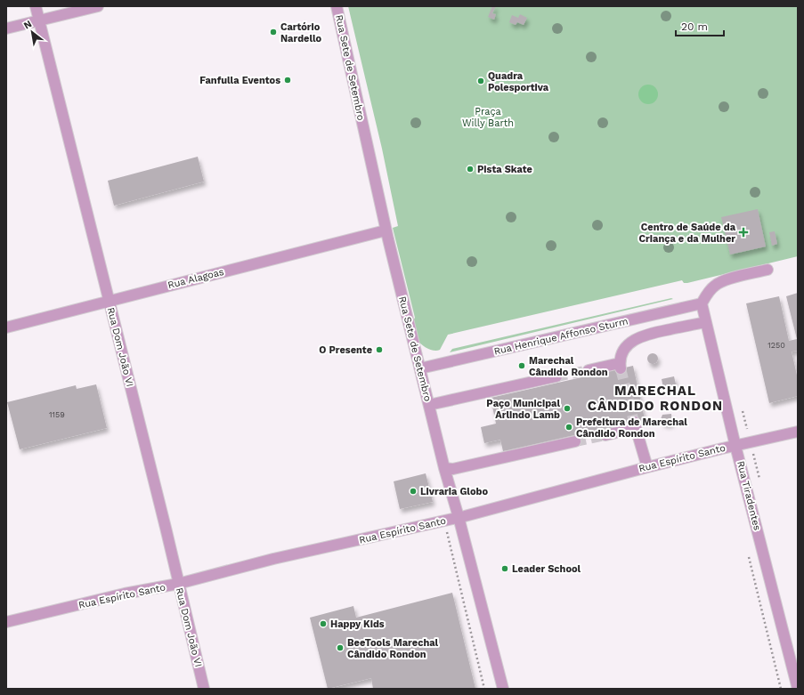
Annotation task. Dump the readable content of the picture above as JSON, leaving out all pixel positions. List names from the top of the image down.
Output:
{
  "streets": {
    "street": [
      "Rua Sete de Setembro",
      "Rua Alagoas",
      "Rua Henrique Affonso Sturm",
      "Rua Dom João VI",
      "Rua Espírito Santo",
      "Rua Tiradentes"
    ]
  },
  "crossings": [
    ["Rua Sete de Setembro", "Rua Alagoas"],
    ["Rua Sete de Setembro", "Rua Henrique Affonso Sturm"],
    ["Rua Sete de Setembro", "Rua Espírito Santo"],
    ["Rua Alagoas", "Rua Dom João VI"],
    ["Rua Henrique Affonso Sturm", "Rua Tiradentes"],
    ["Rua Dom João VI", "Rua Espírito Santo"],
    ["Rua Espírito Santo", "Rua Tiradentes"]
  ],
  "districts": ["MARECHAL CÂNDIDO RONDON"],
  "parks": ["Praça Willy Barth"],
  "places": {
    "other": [
      "Cartório Nardello",
      "Fanfulla Eventos",
      "Quadra Polesportiva",
      "Pista Skate",
      "O Presente",
      "Marechal Cândido Rondon",
      "Paço Municipal Arlindo Lamb",
      "Prefeitura de Marechal Cândido Rondon",
      "Livraria Globo",
      "Leader School",
      "Happy Kids",
      "BeeTools Marechal Cândido Rondon"
    ],
    "health": ["Centro de Saúde da Criança e da Mulher"]
  },
  "house_numbers": ["1250", "1159"],
  "scale_bar": "20 m",
  "north": "top left"
}
